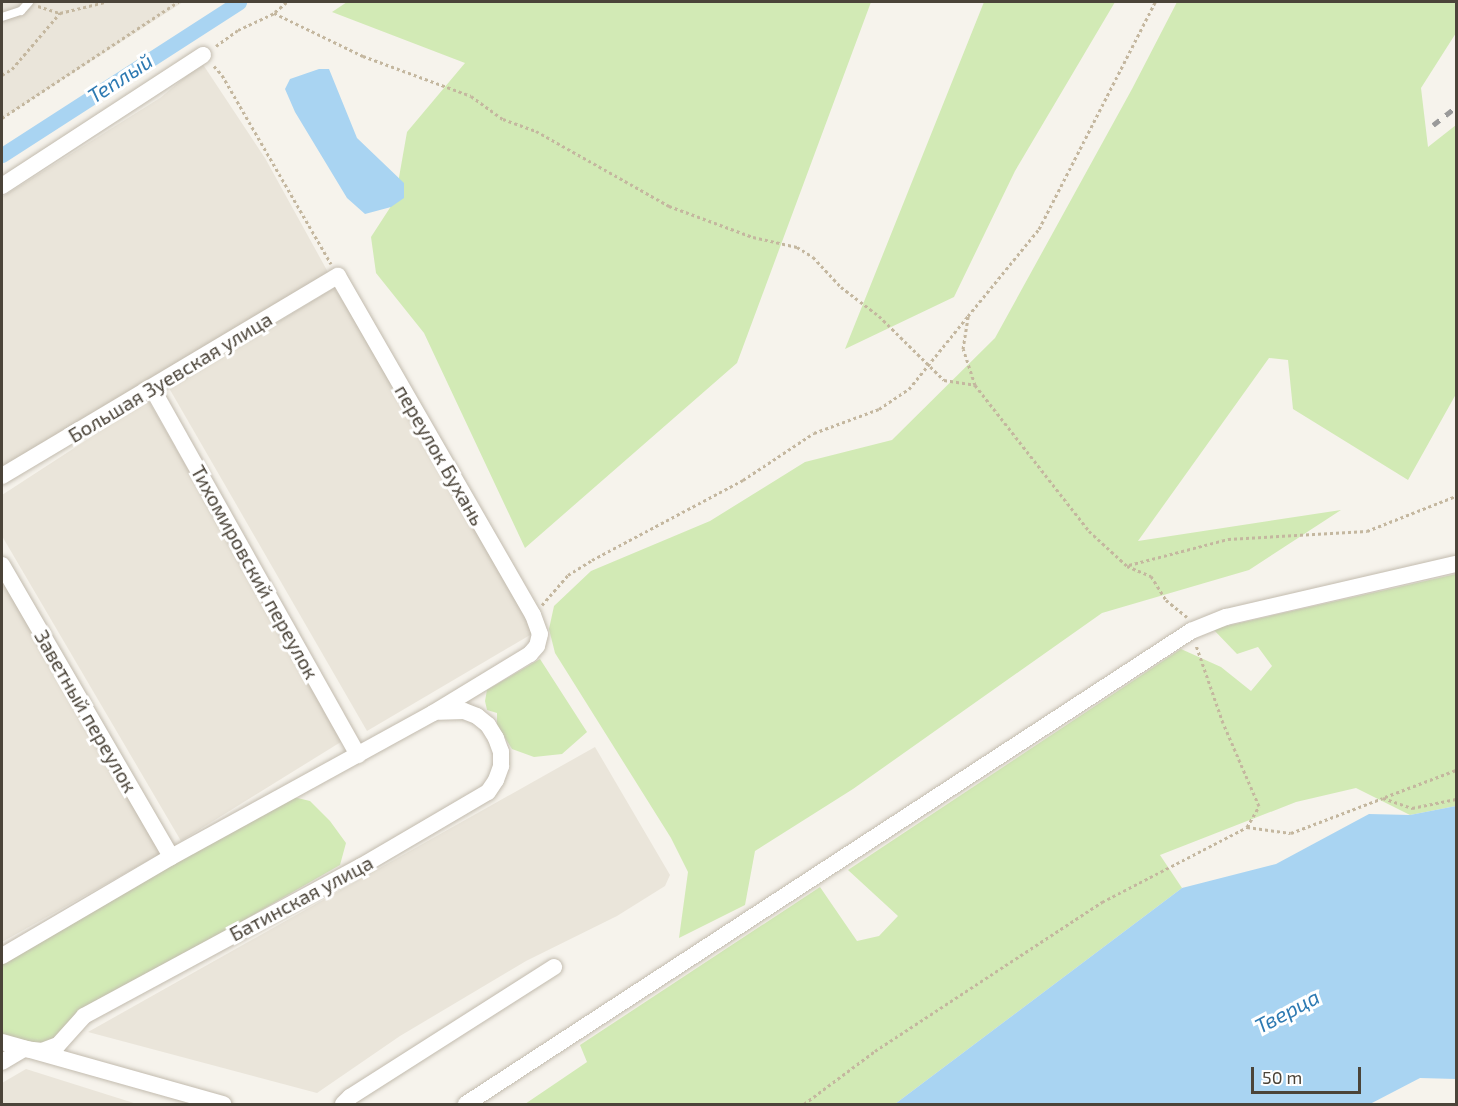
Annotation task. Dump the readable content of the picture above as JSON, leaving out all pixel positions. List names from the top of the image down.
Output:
{
  "streets": {
    "street": [
      "Большая Зуевская улица",
      "переулок Бухань",
      "Тихомировский переулок",
      "Заветный переулок",
      "Батинская улица"
    ]
  },
  "crossings": [
    ["Большая Зуевская улица", "переулок Бухань"],
    ["Большая Зуевская улица", "Тихомировский переулок"],
    ["переулок Бухань", "Батинская улица"],
    ["Тихомировский переулок", "Батинская улица"],
    ["Заветный переулок", "Батинская улица"]
  ],
  "water": ["Теплый", "Тверца"],
  "scale_bar": "50 m"
}
